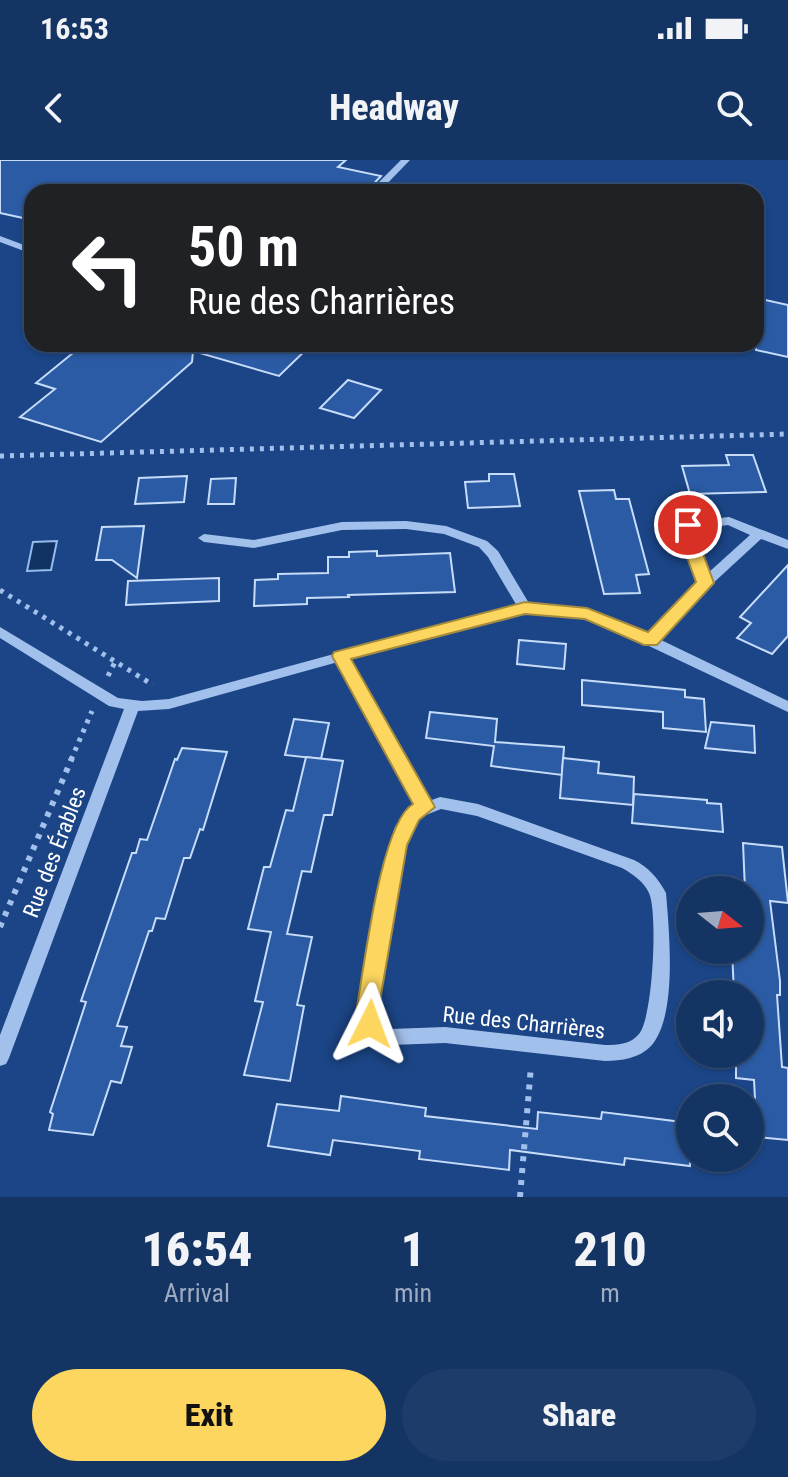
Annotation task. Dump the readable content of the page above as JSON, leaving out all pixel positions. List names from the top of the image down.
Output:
{
  "streets": {
    "street": ["Rue des Érables", "Rue des Charrières"]
  },
  "north": "right",
  "page": {
    "status": "16:53",
    "header": "Headway",
    "turn": ["50 m", "Rue des Charrières"],
    "eta": [
      "16:54",
      "Arrival",
      "1",
      "min",
      "210",
      "m"
    ],
    "buttons": ["Exit", "Share"]
  }
}
